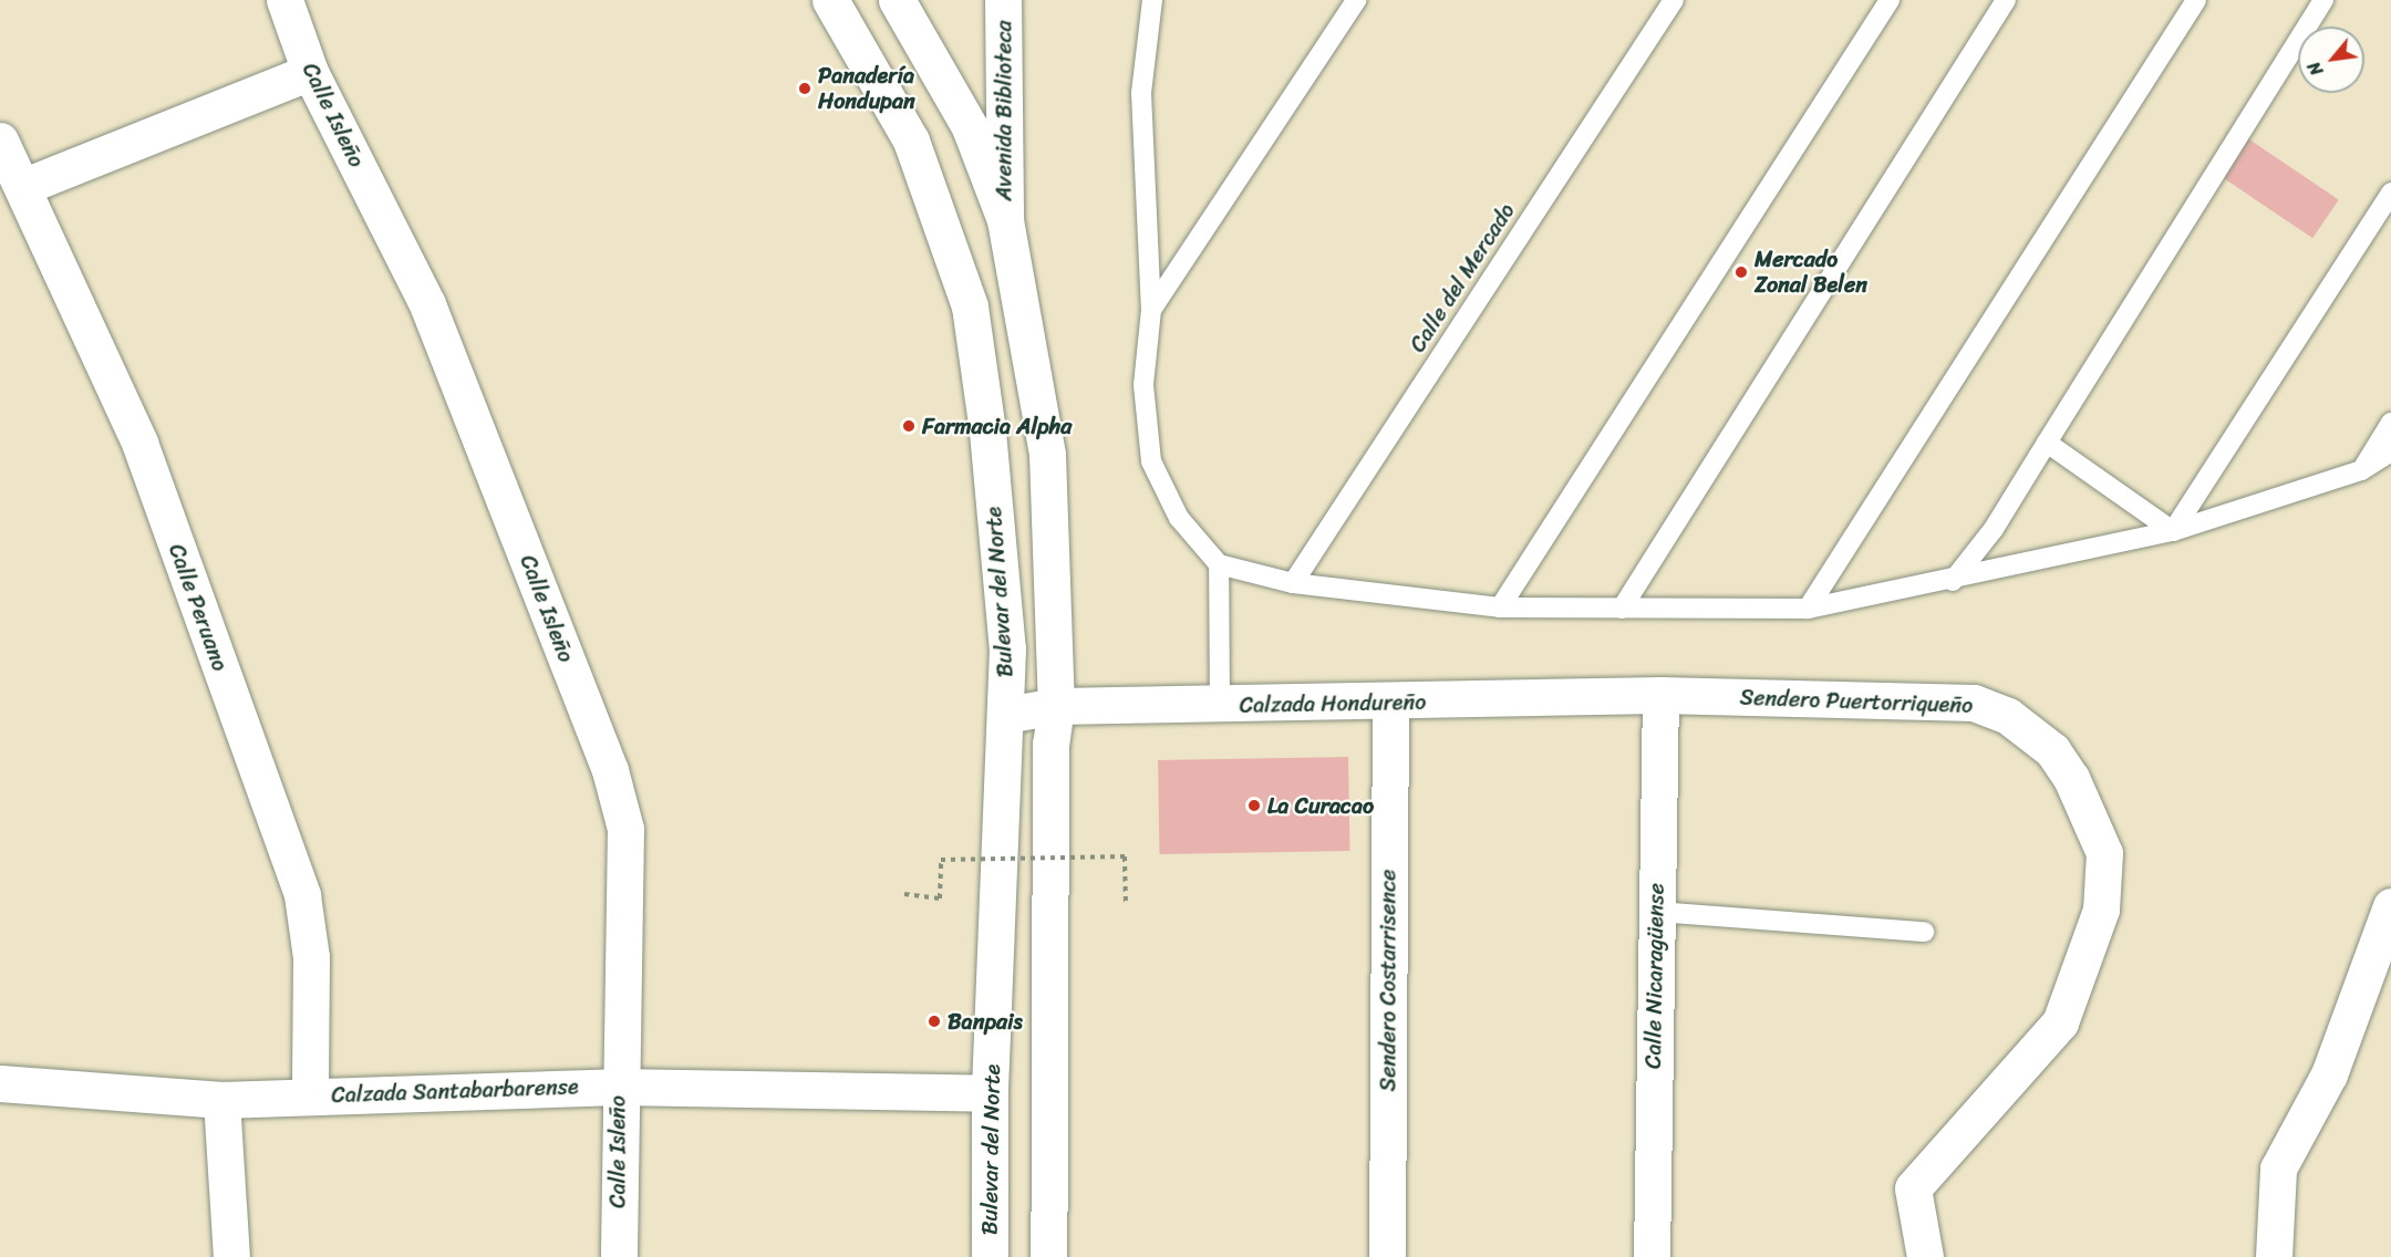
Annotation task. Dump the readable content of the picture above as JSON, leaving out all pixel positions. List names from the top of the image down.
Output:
{
  "streets": {
    "street": [
      "Avenida Biblioteca",
      "Calle Isleño",
      "Bulevar del Norte",
      "Calle Peruano",
      "Sendero Puertorriqueño",
      "Calzada Hondureño",
      "Calle Nicaragüense",
      "Sendero Costarrisence",
      "Calzada Santabarbarense"
    ],
    "lane": ["Calle del Mercado"]
  },
  "crossings": [
    ["Calle Isleño", "Calzada Santabarbarense"],
    ["Bulevar del Norte", "Calzada Hondureño"],
    ["Bulevar del Norte", "Calzada Santabarbarense"],
    ["Calle Peruano", "Calzada Santabarbarense"],
    ["Sendero Puertorriqueño", "Calzada Hondureño"],
    ["Sendero Puertorriqueño", "Calle Nicaragüense"],
    ["Calzada Hondureño", "Calle Nicaragüense"],
    ["Calzada Hondureño", "Sendero Costarrisence"]
  ],
  "places": [
    "Panadería Hondupan",
    "Mercado Zonal Belen",
    "Farmacia Alpha",
    "La Curacao",
    "Banpais"
  ],
  "north": "bottom left"
}
